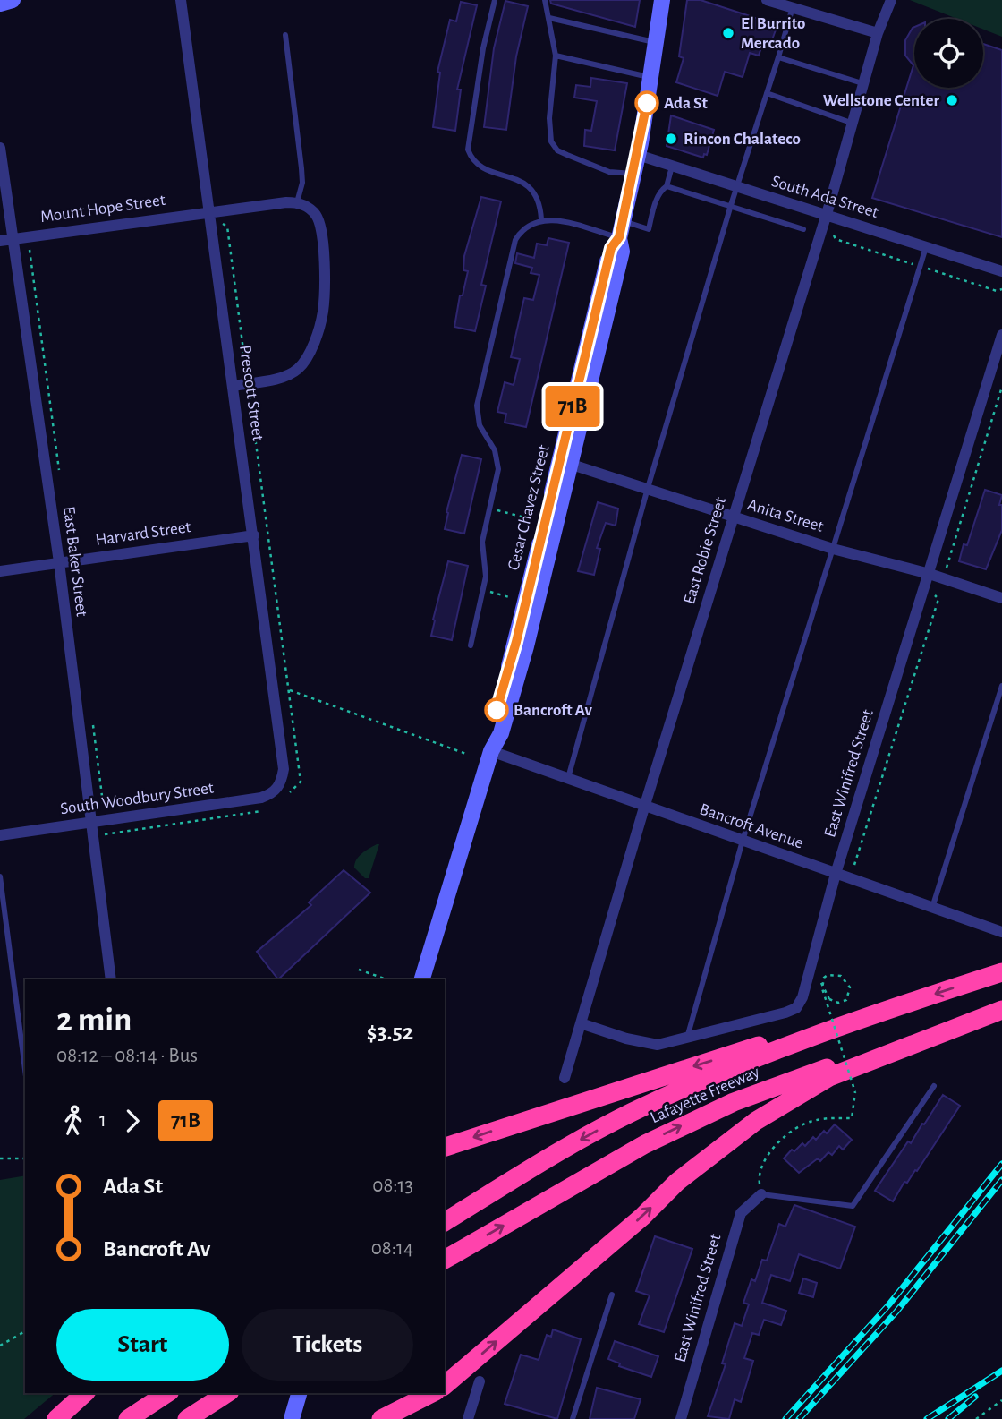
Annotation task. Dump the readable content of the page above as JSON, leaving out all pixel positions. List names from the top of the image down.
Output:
{
  "streets": {
    "highway": ["Lafayette Freeway"],
    "main road": ["Cesar Chavez Street"],
    "street": [
      "South Ada Street",
      "Mount Hope Street",
      "Prescott Street",
      "Anita Street",
      "Harvard Street",
      "East Robie Street",
      "East Baker Street",
      "East Winifred Street",
      "South Woodbury Street",
      "Bancroft Avenue"
    ]
  },
  "crossings": [
    ["South Ada Street", "Cesar Chavez Street"],
    ["South Ada Street", "East Robie Street"],
    ["Mount Hope Street", "Prescott Street"],
    ["Mount Hope Street", "East Baker Street"],
    ["Prescott Street", "Harvard Street"],
    ["Prescott Street", "South Woodbury Street"],
    ["Cesar Chavez Street", "Anita Street"],
    ["Cesar Chavez Street", "Bancroft Avenue"],
    ["Anita Street", "East Robie Street"],
    ["Anita Street", "East Winifred Street"],
    ["Harvard Street", "East Baker Street"],
    ["East Robie Street", "East Winifred Street"],
    ["East Robie Street", "Bancroft Avenue"],
    ["East Baker Street", "South Woodbury Street"],
    ["East Winifred Street", "Bancroft Avenue"]
  ],
  "places": [
    "El Burrito Mercado",
    "Wellstone Center",
    "Ada St",
    "Rincon Chalateco",
    "Bancroft Av"
  ],
  "lines": ["bus line 71B"],
  "page": {
    "on_map": "71B",
    "heading": ["2 min", "08:12 – 08:14 · Bus", "$3.52"],
    "legs": ["1", "71B"],
    "list": [
      {
        "name": "Ada St",
        "value": "08:13"
      },
      {
        "name": "Bancroft Av",
        "value": "08:14"
      }
    ],
    "buttons": ["Start", "Tickets"]
  }
}
